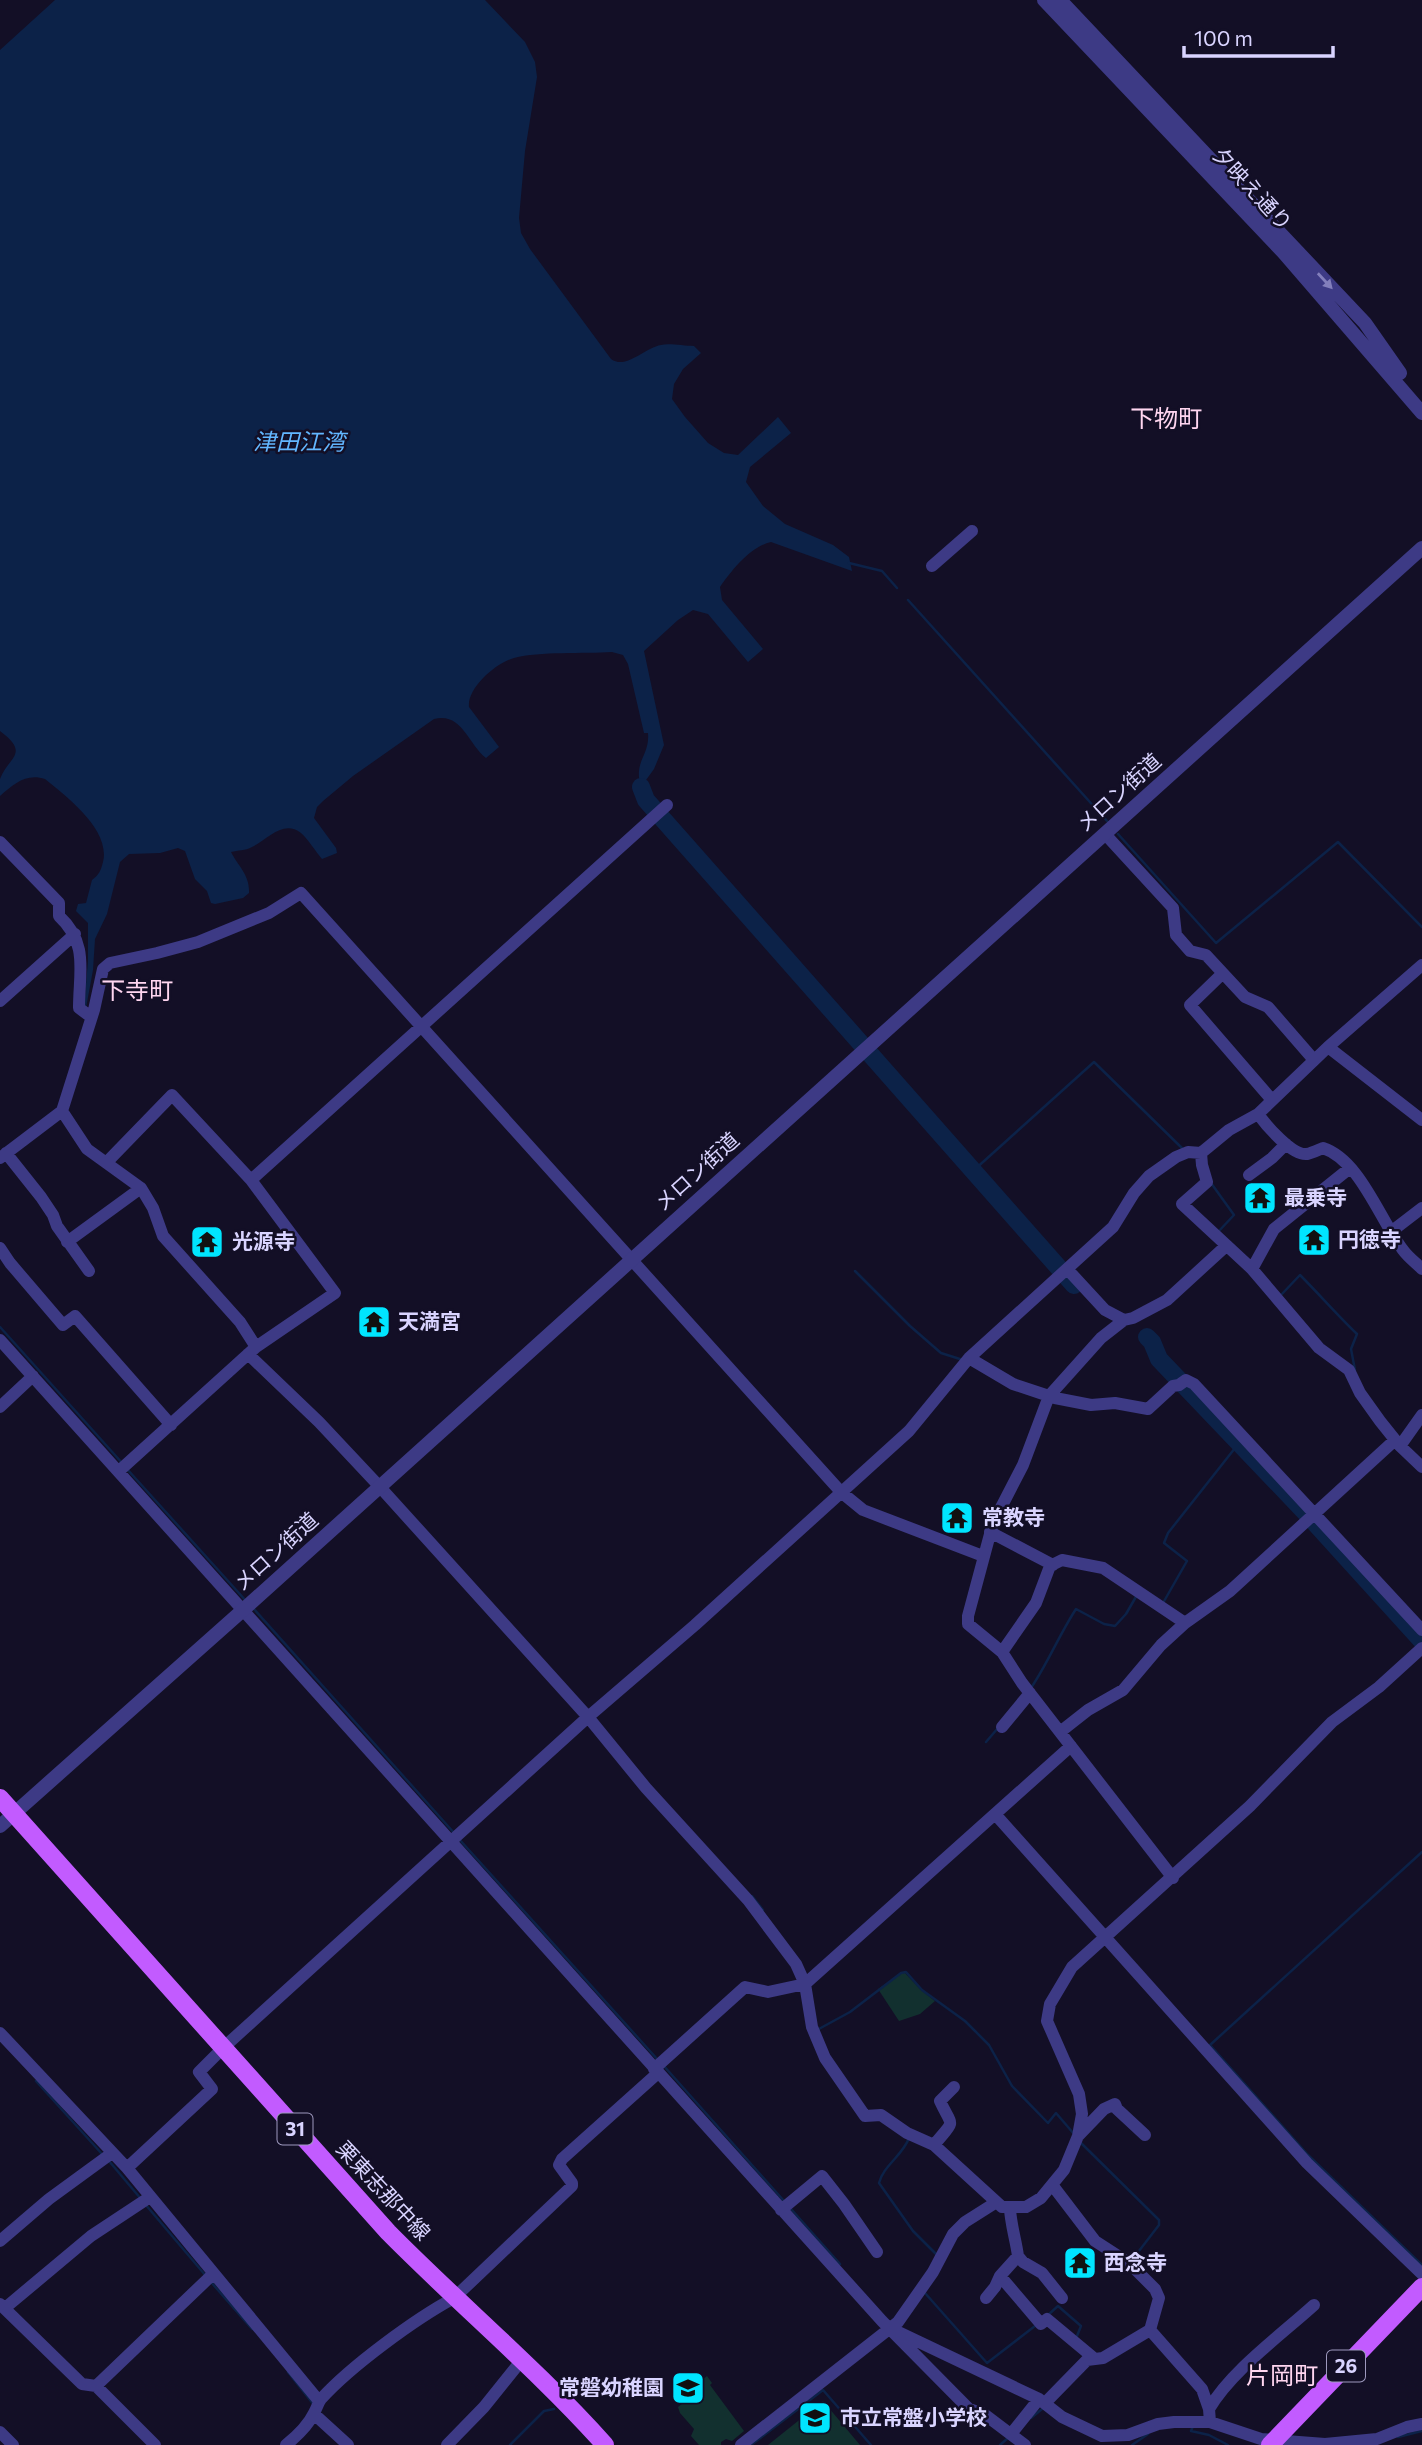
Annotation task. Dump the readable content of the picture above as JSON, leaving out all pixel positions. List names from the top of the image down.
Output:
{
  "streets": {
    "main road": ["31", "栗東志那中線", "26"],
    "street": ["夕映え通り", "メロン街道"]
  },
  "crossings": [
    ["メロン街道", "栗東志那中線"]
  ],
  "districts": ["下物町", "下寺町", "片岡町"],
  "water": ["津田江湾"],
  "places": {
    "temple": [
      "最乗寺",
      "円徳寺",
      "光源寺",
      "天満宮",
      "常教寺",
      "西念寺"
    ],
    "school or university": ["常磐幼稚園", "市立常盤小学校"]
  },
  "scale_bar": "100 m"
}
